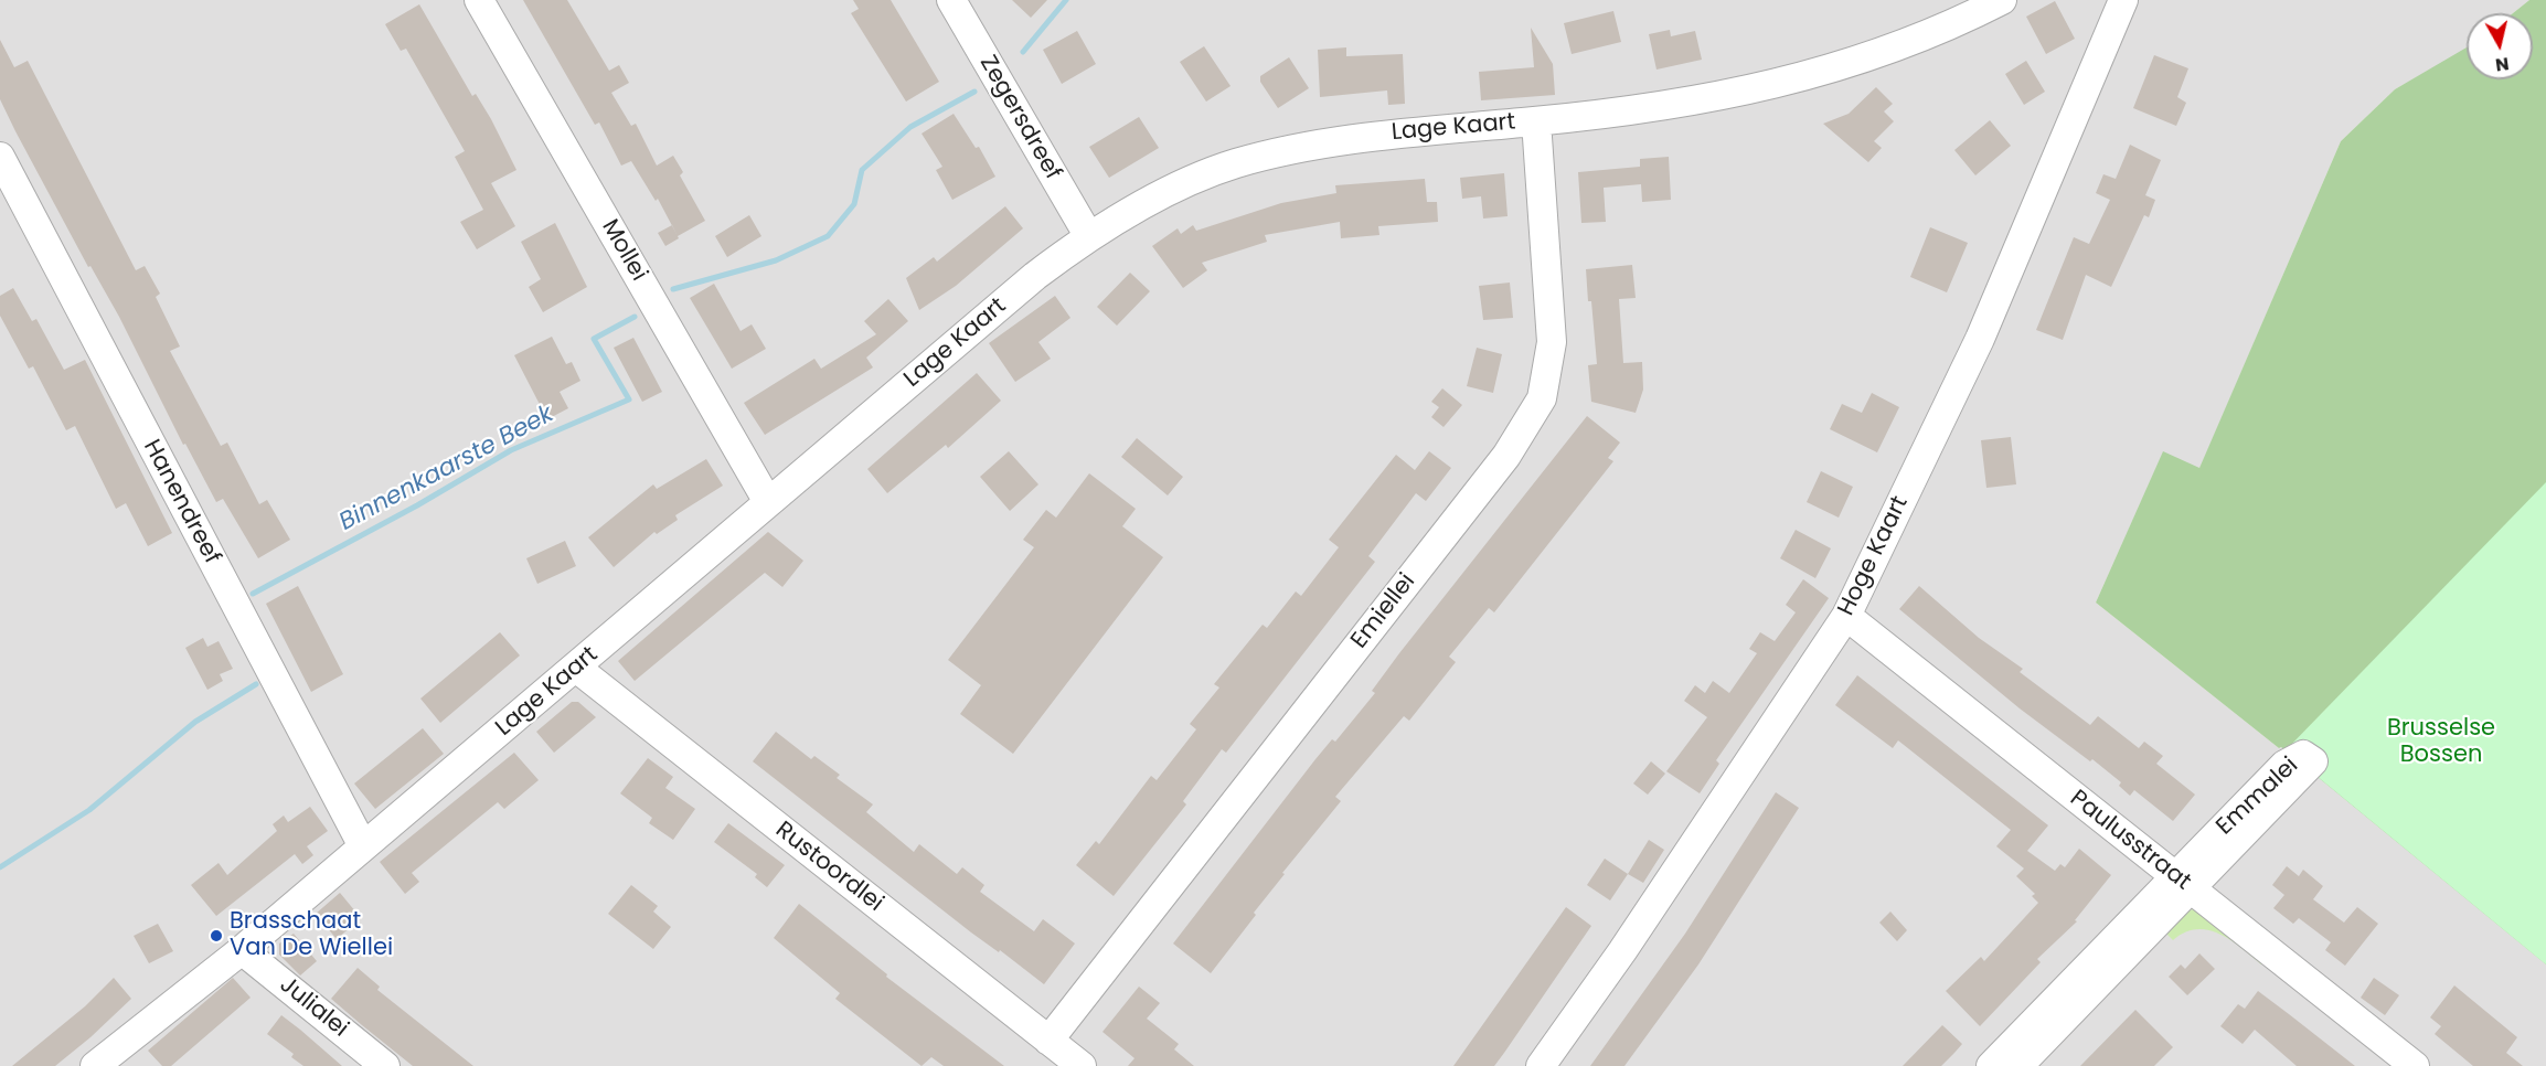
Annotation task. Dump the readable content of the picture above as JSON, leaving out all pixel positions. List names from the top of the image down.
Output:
{
  "streets": {
    "street": [
      "Zegersdreef",
      "Lage Kaart",
      "Mollei",
      "Hanendreef",
      "Hoge Kaart",
      "Emiellei",
      "Emmalei",
      "Paulusstraat",
      "Rustoordlei",
      "Julialei"
    ]
  },
  "crossings": [
    ["Zegersdreef", "Lage Kaart"],
    ["Lage Kaart", "Mollei"],
    ["Lage Kaart", "Hanendreef"],
    ["Lage Kaart", "Emiellei"],
    ["Lage Kaart", "Rustoordlei"],
    ["Lage Kaart", "Julialei"],
    ["Hoge Kaart", "Paulusstraat"],
    ["Emiellei", "Rustoordlei"],
    ["Emmalei", "Paulusstraat"]
  ],
  "water": ["Binnenkaarste Beek"],
  "parks": ["Brusselse Bossen"],
  "places": ["Brasschaat Van De Wiellei"],
  "north": "bottom"
}
